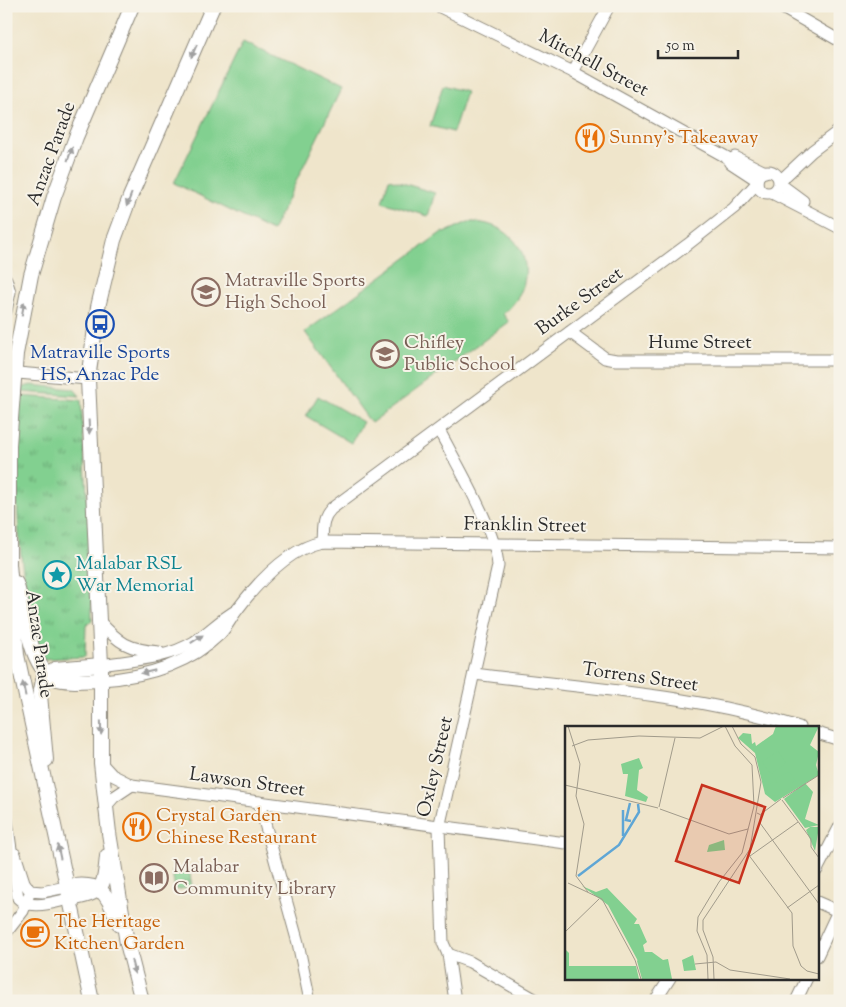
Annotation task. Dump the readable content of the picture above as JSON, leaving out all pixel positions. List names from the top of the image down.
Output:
{
  "streets": {
    "main road": ["Anzac Parade"],
    "street": [
      "Mitchell Street",
      "Burke Street",
      "Hume Street",
      "Franklin Street",
      "Torrens Street",
      "Oxley Street",
      "Lawson Street"
    ]
  },
  "crossings": [
    ["Mitchell Street", "Burke Street"],
    ["Burke Street", "Hume Street"],
    ["Burke Street", "Franklin Street"],
    ["Burke Street", "Oxley Street"],
    ["Franklin Street", "Oxley Street"],
    ["Torrens Street", "Oxley Street"],
    ["Oxley Street", "Lawson Street"]
  ],
  "places": {
    "restaurant": ["Sunny's Takeaway", "Crystal Garden Chinese Restaurant"],
    "school or university": ["Matraville Sports High School", "Chifley Public School"],
    "bus stop": ["Matraville Sports HS, Anzac Pde"],
    "place": ["Malabar RSL War Memorial"],
    "library": ["Malabar Community Library"],
    "cafe": ["The Heritage Kitchen Garden"]
  },
  "scale_bar": "50 m"
}
